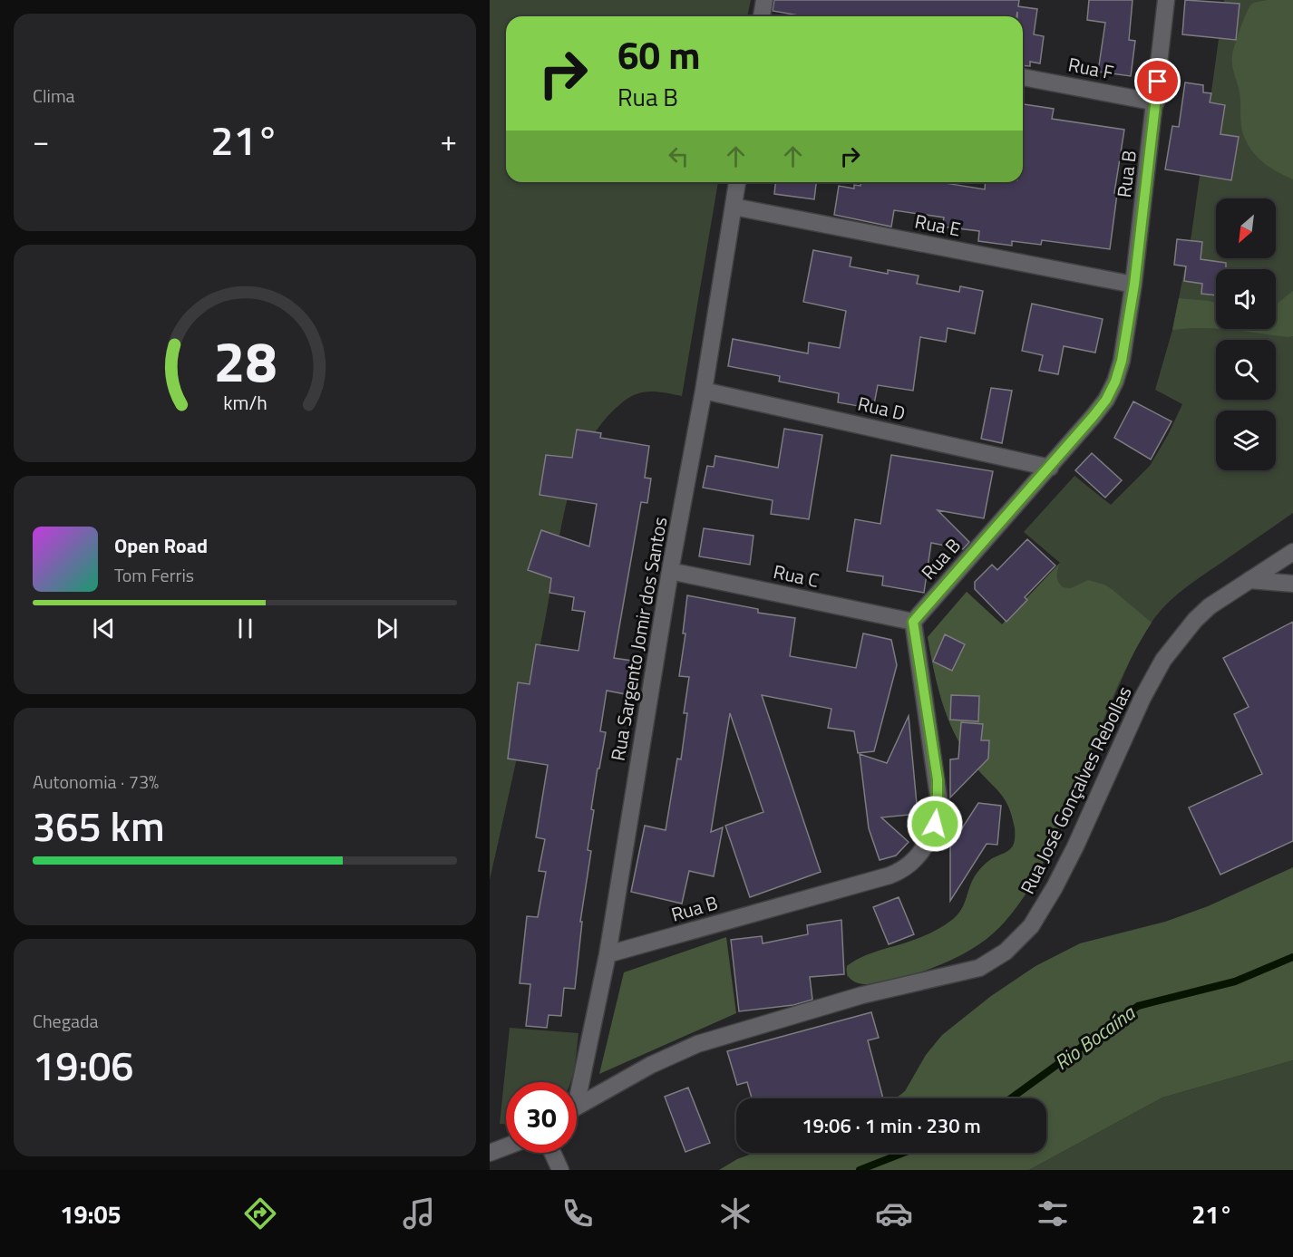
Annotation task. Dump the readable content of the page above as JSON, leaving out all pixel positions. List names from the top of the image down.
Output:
{
  "streets": {
    "street": [
      "Rua F",
      "Rua B",
      "Rua E",
      "Rua D",
      "Rua C",
      "Rua Sargento Jomir dos Santos",
      "Rua José Gonçalves Rebollas"
    ]
  },
  "crossings": [
    ["Rua F", "Rua B"],
    ["Rua B", "Rua E"],
    ["Rua B", "Rua D"],
    ["Rua B", "Rua C"],
    ["Rua B", "Rua Sargento Jomir dos Santos"],
    ["Rua E", "Rua Sargento Jomir dos Santos"],
    ["Rua D", "Rua Sargento Jomir dos Santos"],
    ["Rua C", "Rua Sargento Jomir dos Santos"]
  ],
  "water": ["Rio Bocaína"],
  "north": "bottom left",
  "page": {
    "tile": [
      "Clima",
      ["Autonomia · 73%", "365 km"],
      ["Chegada", "19:06"]
    ],
    "turn": ["60 m", "Rua B"],
    "heat": ["−", "21°", "+"],
    "song": ["Open Road", "Tom Ferris"],
    "limit": "30",
    "trip": "19:06 · 1 min · 230 m",
    "tabs": ["19:05", "21°"],
    "gauge": ["28", "km/h"]
  }
}
